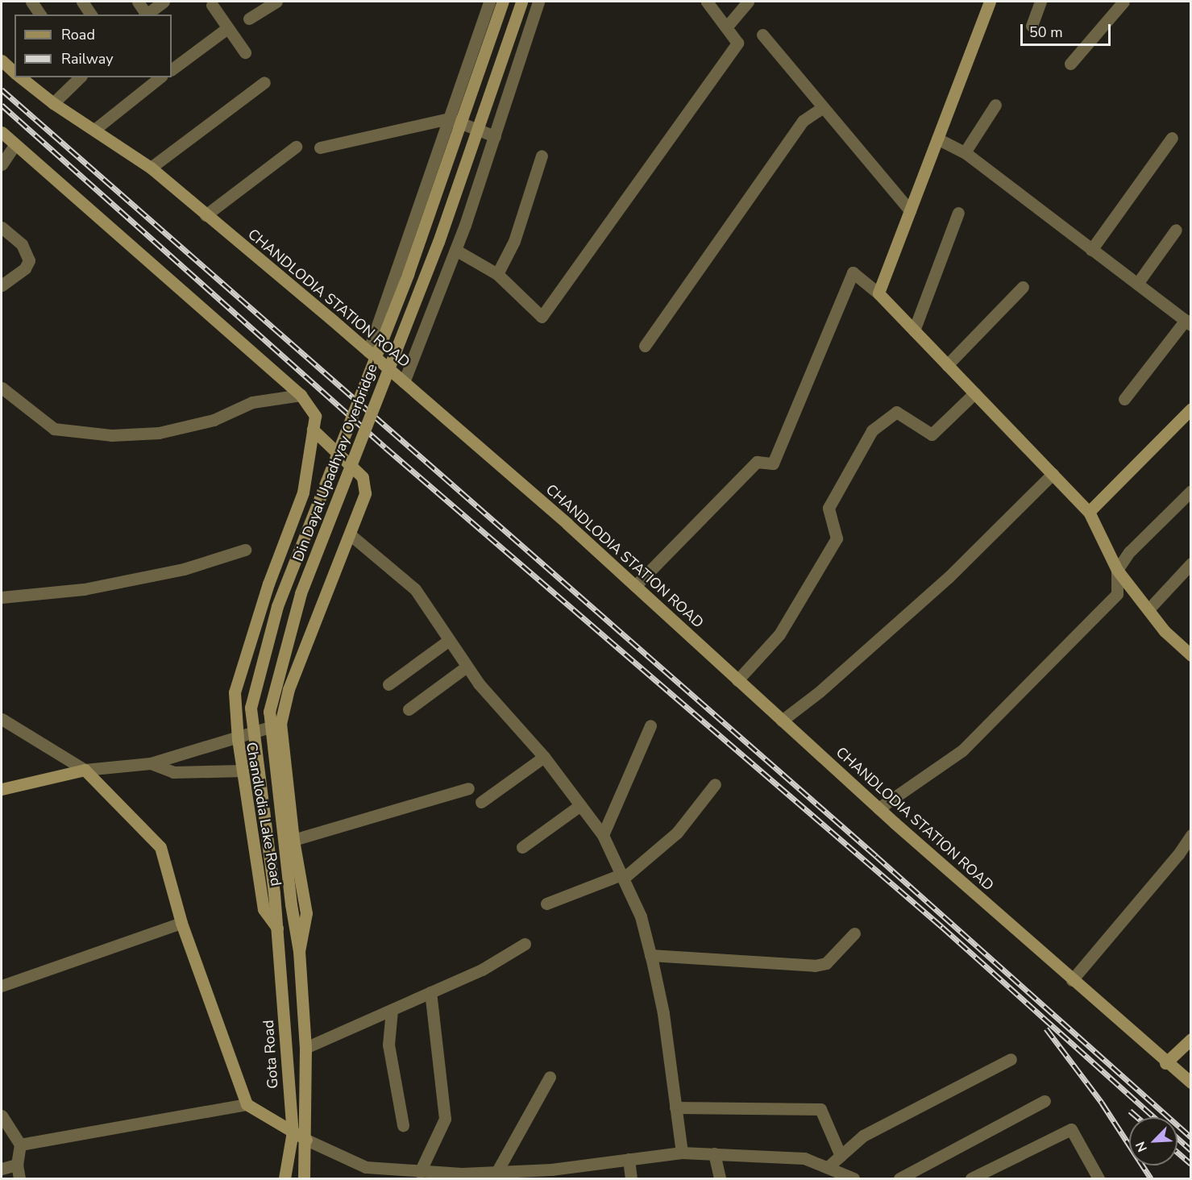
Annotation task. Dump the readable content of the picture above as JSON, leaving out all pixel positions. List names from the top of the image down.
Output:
{
  "streets": {
    "street": [
      "CHANDLODIA STATION ROAD",
      "Din Dayal Upadhyay Overbridge",
      "Chandlodia Lake Road",
      "Gota Road"
    ]
  },
  "crossings": [
    ["Din Dayal Upadhyay Overbridge", "Chandlodia Lake Road"],
    ["Din Dayal Upadhyay Overbridge", "Gota Road"],
    ["Chandlodia Lake Road", "Gota Road"]
  ],
  "legend": ["Road", "Railway"],
  "scale_bar": "50 m",
  "north": "bottom left"
}
